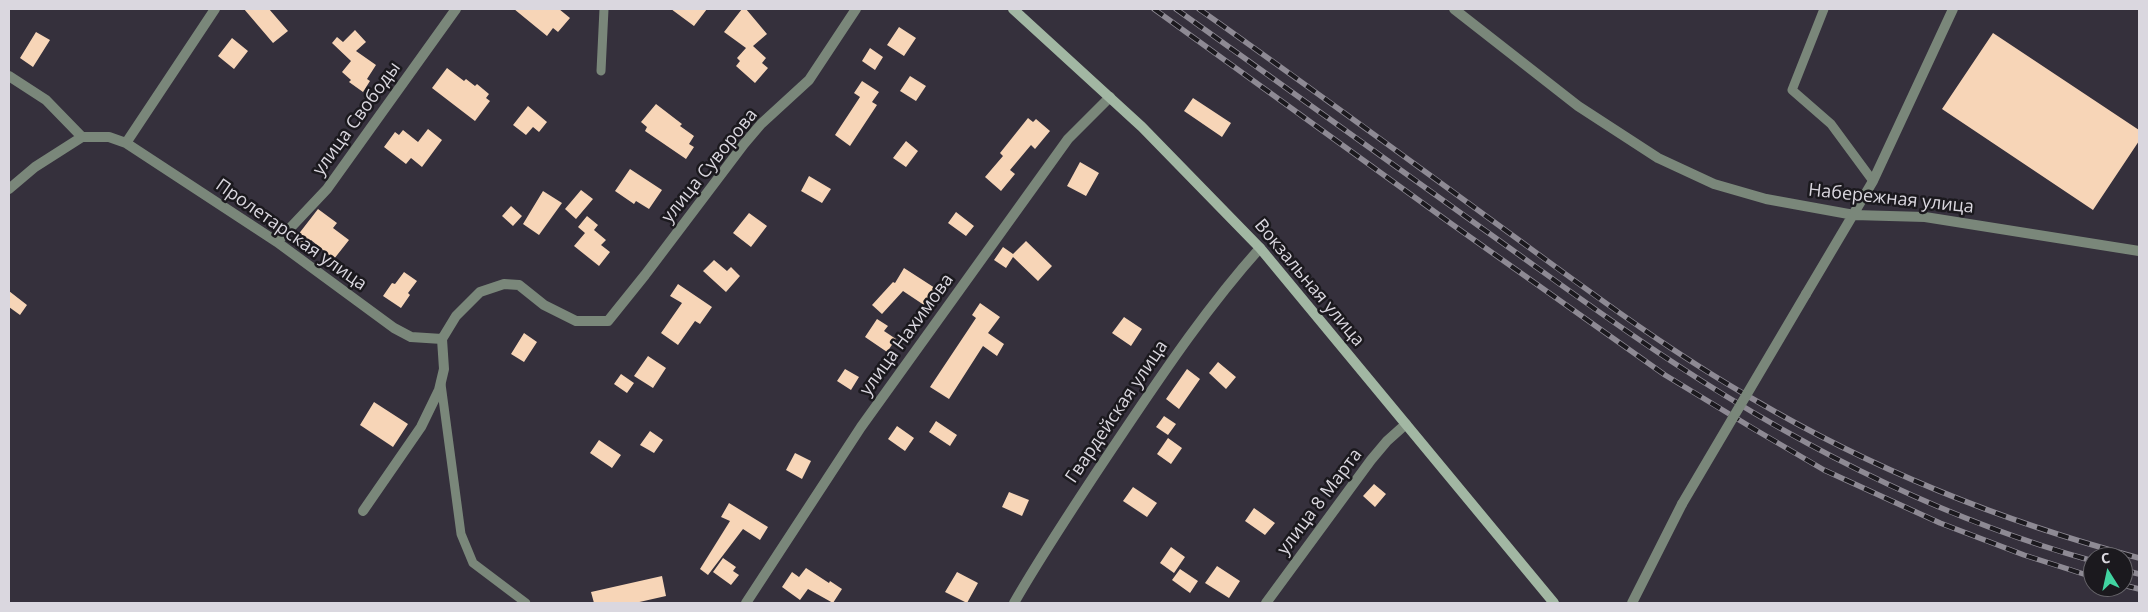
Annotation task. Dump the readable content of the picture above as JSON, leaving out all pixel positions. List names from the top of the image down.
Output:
{
  "streets": {
    "main road": ["Вокзальная улица"],
    "street": [
      "улица Свободы",
      "улица Суворова",
      "Набережная улица",
      "Пролетарская улица",
      "улица Нахимова",
      "Гвардейская улица",
      "улица 8 Марта"
    ]
  },
  "crossings": [
    ["улица Свободы", "Пролетарская улица"],
    ["улица Суворова", "Пролетарская улица"],
    ["Вокзальная улица", "улица Нахимова"],
    ["Вокзальная улица", "Гвардейская улица"],
    ["Вокзальная улица", "улица 8 Марта"]
  ],
  "north": "top"
}
